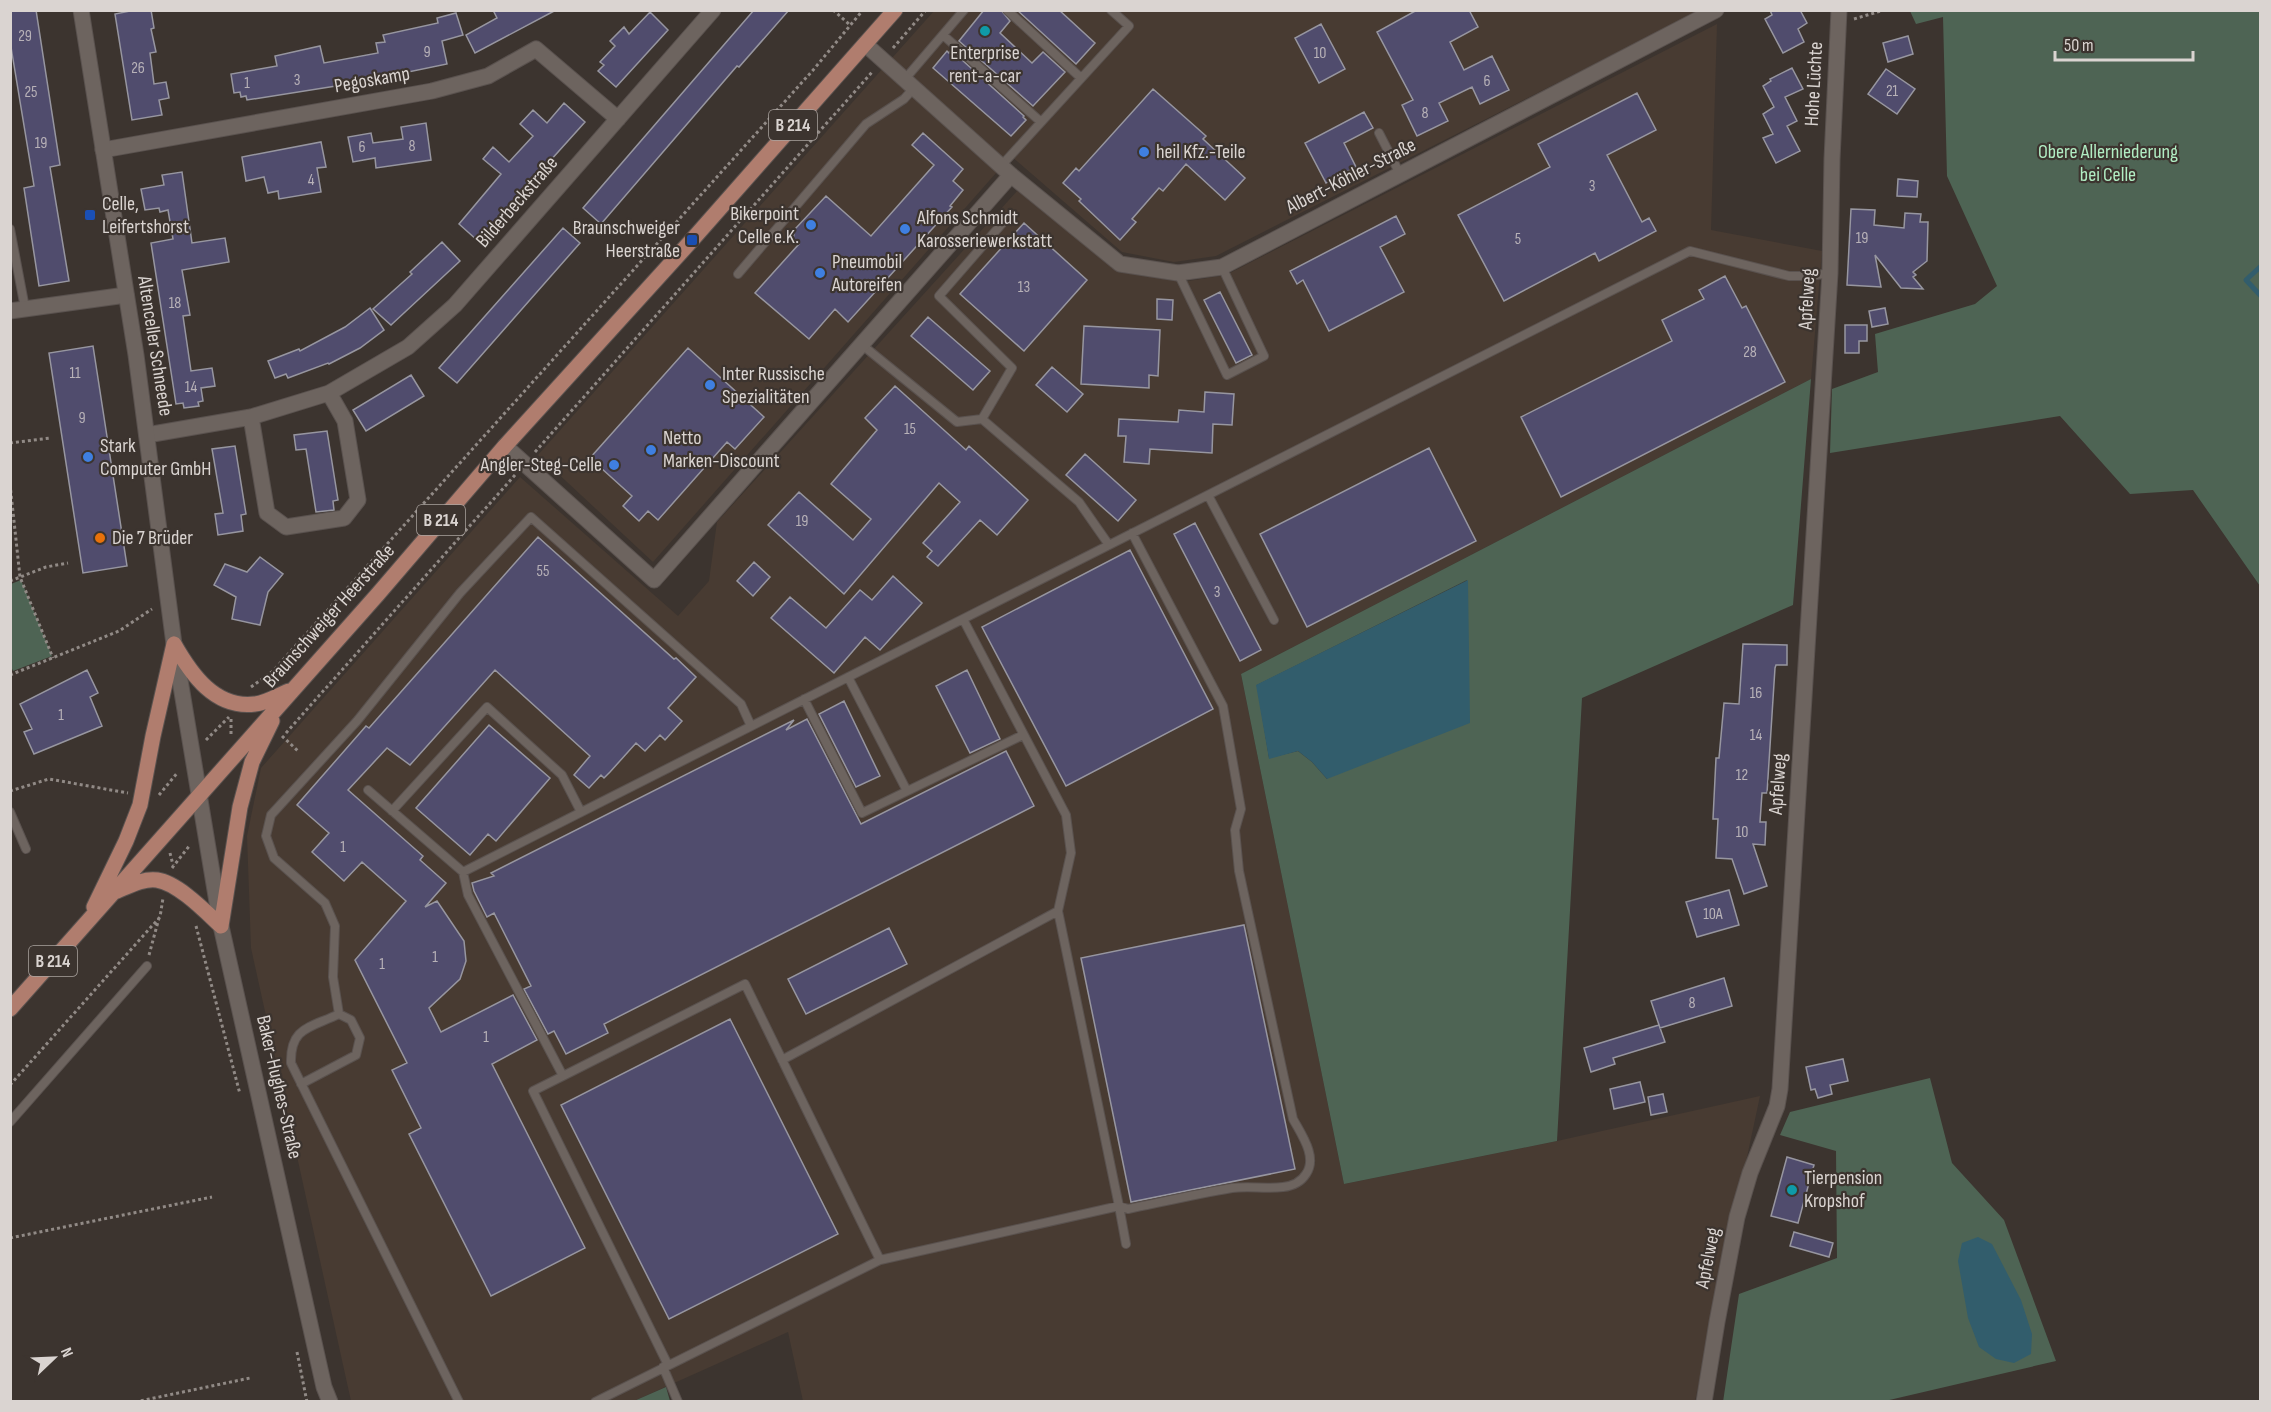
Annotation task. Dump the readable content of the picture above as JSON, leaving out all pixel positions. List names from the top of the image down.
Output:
{
  "streets": {
    "main road": ["B 214", "Braunschweiger Heerstraße"],
    "street": [
      "Pegoskamp",
      "Hohe Lüchte",
      "Albert-Köhler-Straße",
      "Bilderbeckstraße",
      "Apfelweg",
      "Altenceller Schneede",
      "Baker-Hughes-Straße"
    ]
  },
  "crossings": [
    ["Pegoskamp", "Bilderbeckstraße"],
    ["Pegoskamp", "Altenceller Schneede"],
    ["Hohe Lüchte", "Apfelweg"],
    ["Albert-Köhler-Straße", "Braunschweiger Heerstraße"],
    ["Bilderbeckstraße", "Altenceller Schneede"],
    ["Altenceller Schneede", "Braunschweiger Heerstraße"],
    ["Altenceller Schneede", "Baker-Hughes-Straße"],
    ["Braunschweiger Heerstraße", "Baker-Hughes-Straße"]
  ],
  "parks": ["Obere Allerniederung bei Celle"],
  "places": {
    "other": [
      "Enterprise rent-a-car",
      "heil Kfz.-Teile",
      "Bikerpoint Celle e.K.",
      "Alfons Schmidt Karosseriewerkstatt",
      "Pneumobil Autoreifen",
      "Inter Russische Spezialitäten",
      "Netto Marken-Discount",
      "Stark Computer GmbH",
      "Angler-Steg-Celle",
      "Die 7 Brüder",
      "Tierpension Kropshof"
    ],
    "transit": ["Celle, Leifertshorst", "Braunschweiger Heerstraße"]
  },
  "house_numbers": [
    "29",
    "9",
    "10",
    "26",
    "3",
    "6",
    "1",
    "21",
    "25",
    "8",
    "19",
    "8",
    "6",
    "4",
    "3",
    "19",
    "5",
    "13",
    "18",
    "28",
    "11",
    "14",
    "9",
    "15",
    "19",
    "55",
    "3",
    "16",
    "1",
    "14",
    "12",
    "10",
    "1",
    "10A",
    "1",
    "1",
    "8",
    "1"
  ],
  "scale_bar": "50 m",
  "north": "top right"
}
